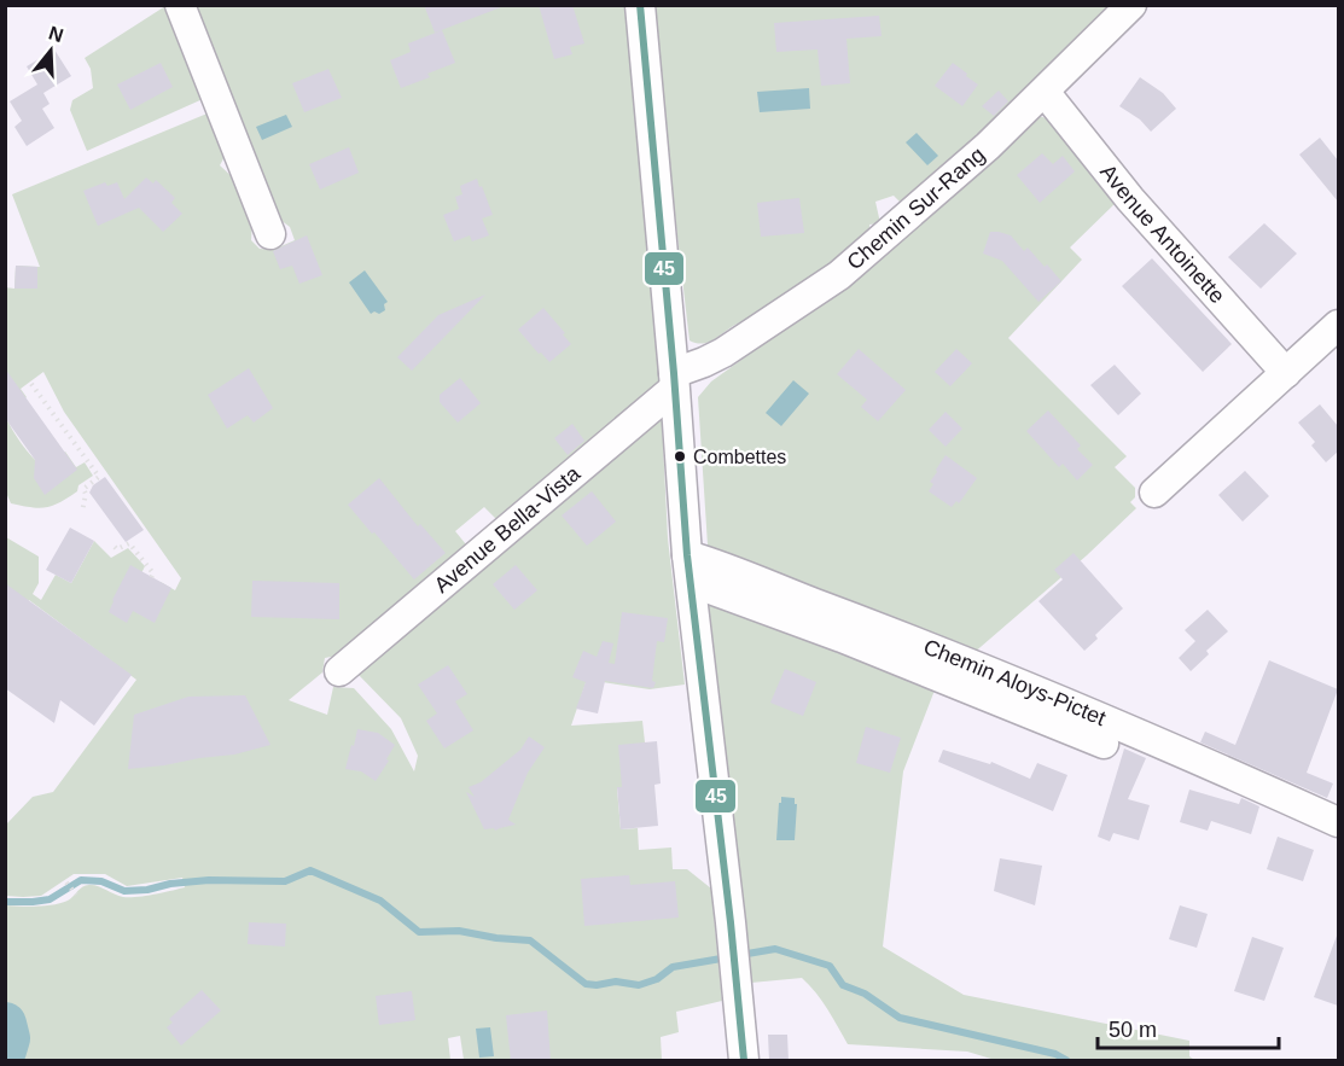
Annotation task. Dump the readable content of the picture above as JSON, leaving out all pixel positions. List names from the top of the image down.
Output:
{
  "streets": {
    "street": [
      "Chemin Sur-Rang",
      "Avenue Antoinette",
      "Avenue Bella-Vista",
      "Chemin Aloys-Pictet"
    ]
  },
  "crossings": [
    ["Chemin Sur-Rang", "Avenue Antoinette"],
    ["Chemin Sur-Rang", "Avenue Bella-Vista"]
  ],
  "places": ["Combettes"],
  "lines": ["transit line 45"],
  "scale_bar": "50 m",
  "north": "top"
}
